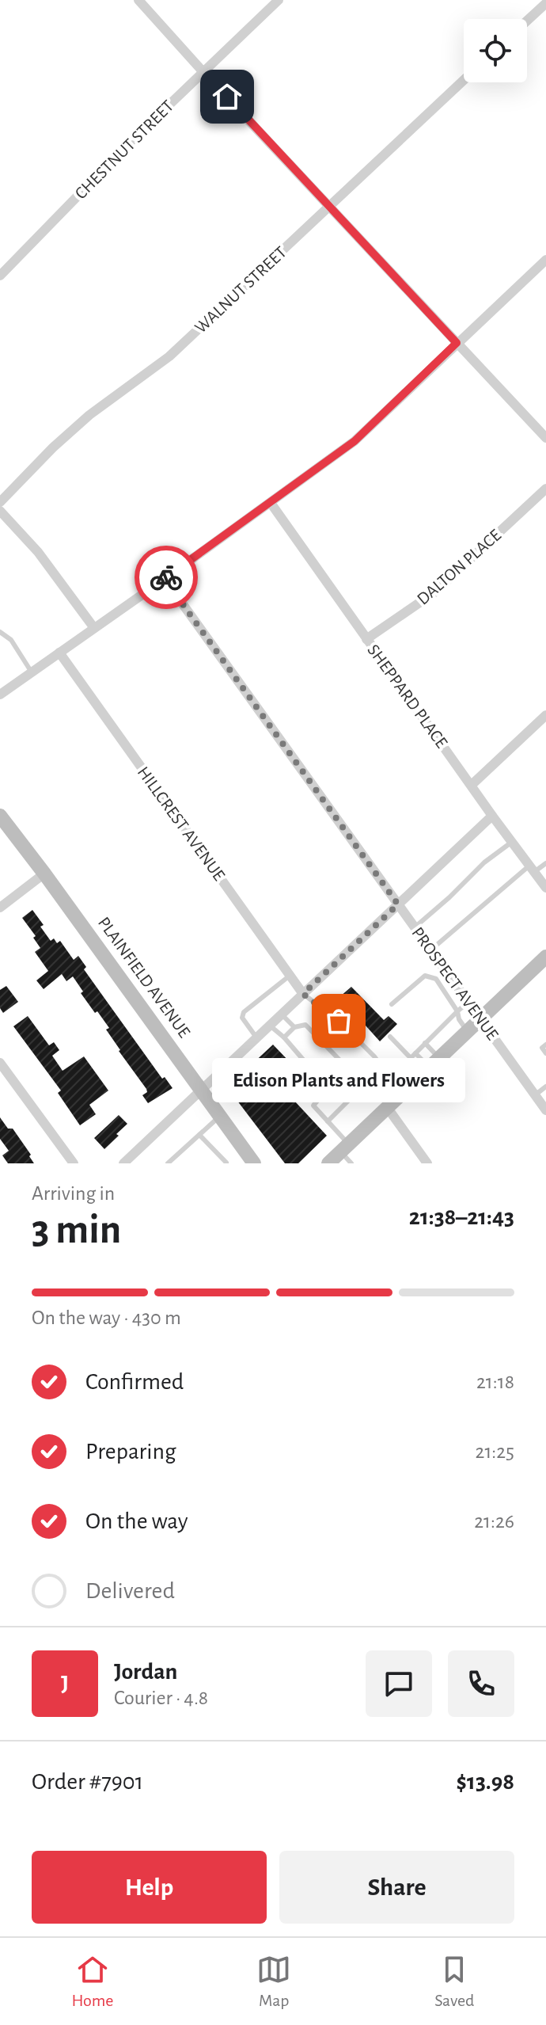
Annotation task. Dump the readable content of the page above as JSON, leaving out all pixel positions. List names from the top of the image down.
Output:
{
  "streets": {
    "main road": ["PLAINFIELD AVENUE"],
    "street": [
      "CHESTNUT STREET",
      "WALNUT STREET",
      "DALTON PLACE",
      "SHEPPARD PLACE",
      "HILLCREST AVENUE",
      "PROSPECT AVENUE"
    ]
  },
  "crossings": [
    ["DALTON PLACE", "SHEPPARD PLACE"]
  ],
  "places": ["Edison Plants and Flowers"],
  "page": {
    "bubble": "Edison Plants and Flowers",
    "heading": ["3 min", "Arriving in", "21:38–21:43"],
    "panel": [
      "Jordan",
      "Courier · 4.8",
      "Order #7901",
      "$13.98"
    ],
    "bar": "On the way · 430 m",
    "list": [
      ["Confirmed", "21:18"],
      ["Preparing", "21:25"],
      ["On the way", "21:26"],
      "Delivered"
    ],
    "round": "J",
    "buttons": ["Help", "Share"],
    "tabs": ["Home", "Map", "Saved"]
  }
}
